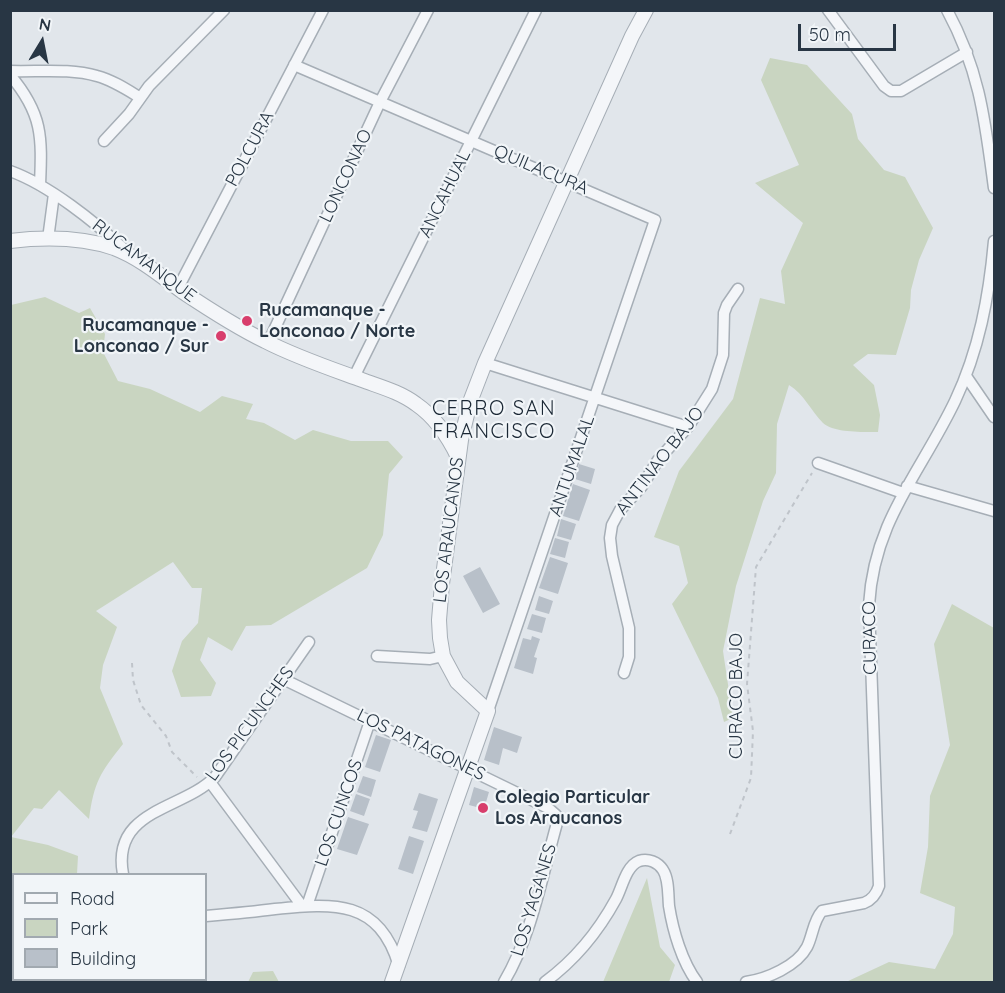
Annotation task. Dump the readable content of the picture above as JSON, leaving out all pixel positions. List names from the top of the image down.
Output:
{
  "streets": {
    "street": [
      "POLCURA",
      "QUILACURA",
      "LONCONAO",
      "ANCAHUAL",
      "RUCAMANQUE",
      "ANTINAO BAJO",
      "ANTUMALAL",
      "LOS ARAUCANOS",
      "CURACO",
      "LOS PICUNCHES",
      "LOS PATAGONES",
      "LOS CUNCOS",
      "LOS YAGANES"
    ],
    "path": ["CURACO BAJO"]
  },
  "crossings": [
    ["POLCURA", "QUILACURA"],
    ["POLCURA", "RUCAMANQUE"],
    ["QUILACURA", "LONCONAO"],
    ["QUILACURA", "ANCAHUAL"],
    ["QUILACURA", "ANTUMALAL"],
    ["QUILACURA", "LOS ARAUCANOS"],
    ["LONCONAO", "RUCAMANQUE"],
    ["ANCAHUAL", "RUCAMANQUE"],
    ["RUCAMANQUE", "LOS ARAUCANOS"],
    ["ANTUMALAL", "LOS ARAUCANOS"],
    ["LOS PICUNCHES", "LOS PATAGONES"],
    ["LOS PATAGONES", "LOS CUNCOS"],
    ["LOS PATAGONES", "LOS YAGANES"]
  ],
  "districts": ["CERRO SAN FRANCISCO"],
  "places": ["Rucamanque - Lonconao / Norte", "Rucamanque - Lonconao / Sur", "Colegio Particular Los Araucanos"],
  "legend": ["Road", "Park", "Building"],
  "scale_bar": "50 m",
  "north": "top"
}
